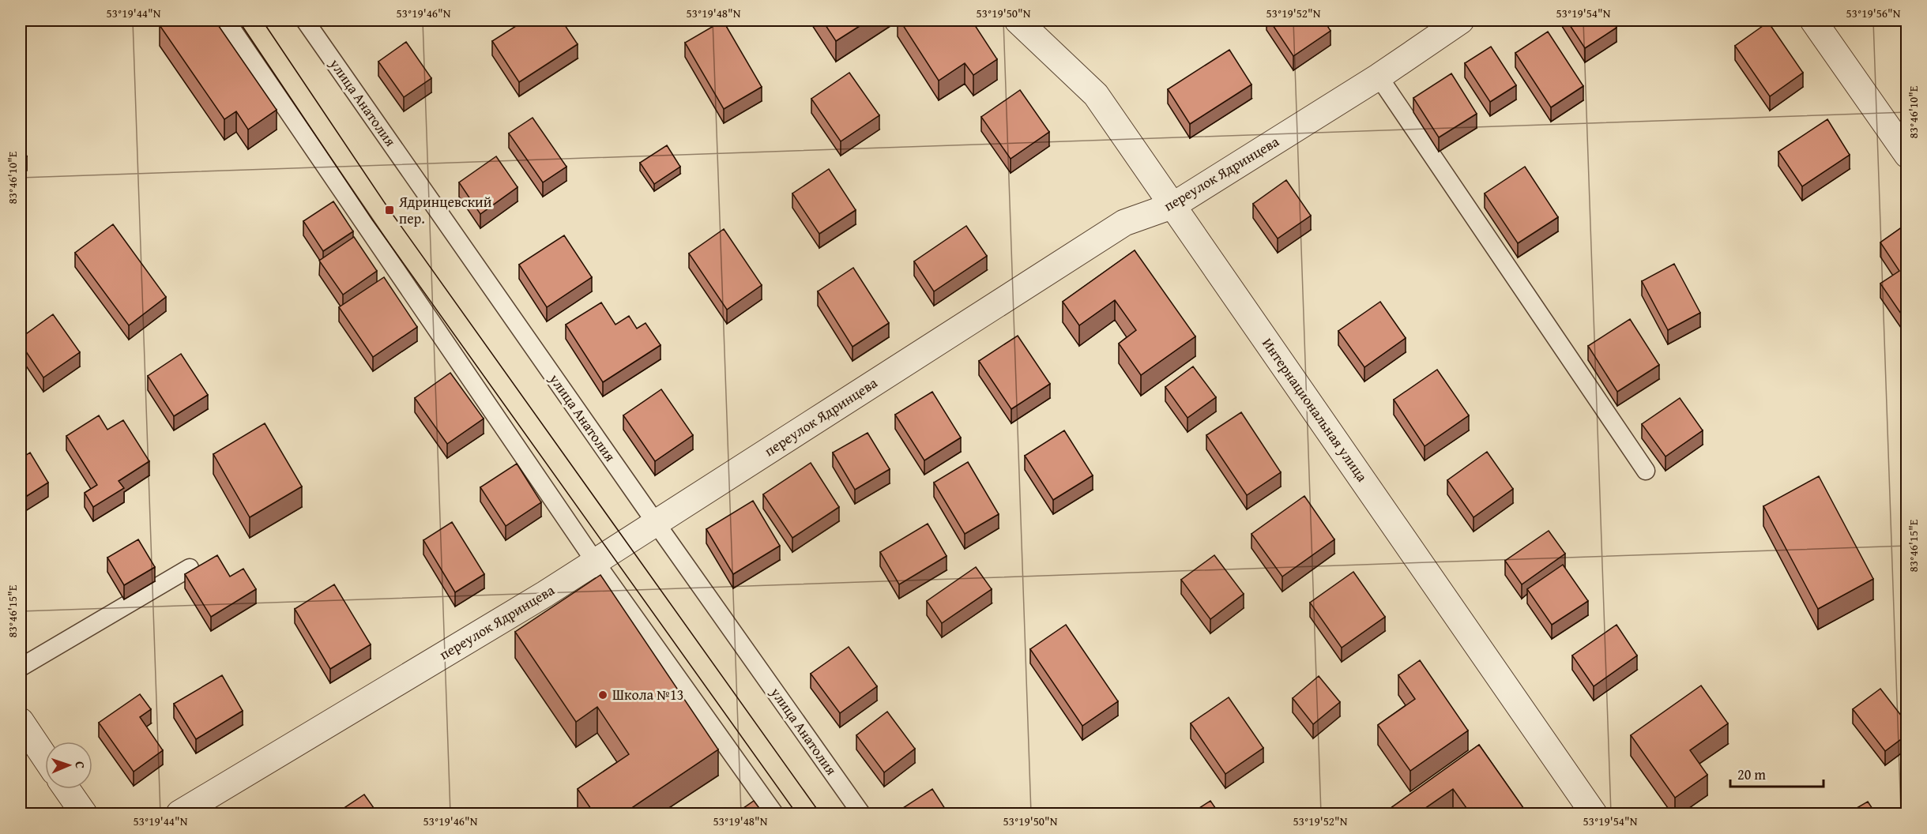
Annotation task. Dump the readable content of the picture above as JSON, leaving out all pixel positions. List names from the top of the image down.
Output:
{
  "streets": {
    "street": ["переулок Ядринцева", "Интернациональная улица"],
    "lane": ["улица Анатолия"]
  },
  "crossings": [
    ["улица Анатолия", "переулок Ядринцева"],
    ["переулок Ядринцева", "Интернациональная улица"]
  ],
  "places": {
    "transit": ["Ядринцевский пер."],
    "other": ["Школа №13"]
  },
  "scale_bar": "20 m",
  "north": "right",
  "coordinates": [
    "53°19'44\"N",
    "53°19'46\"N",
    "53°19'48\"N",
    "53°19'50\"N",
    "53°19'52\"N",
    "53°19'54\"N",
    "53°19'56\"N",
    "83°46'10\"E",
    "83°46'15\"E"
  ]
}
